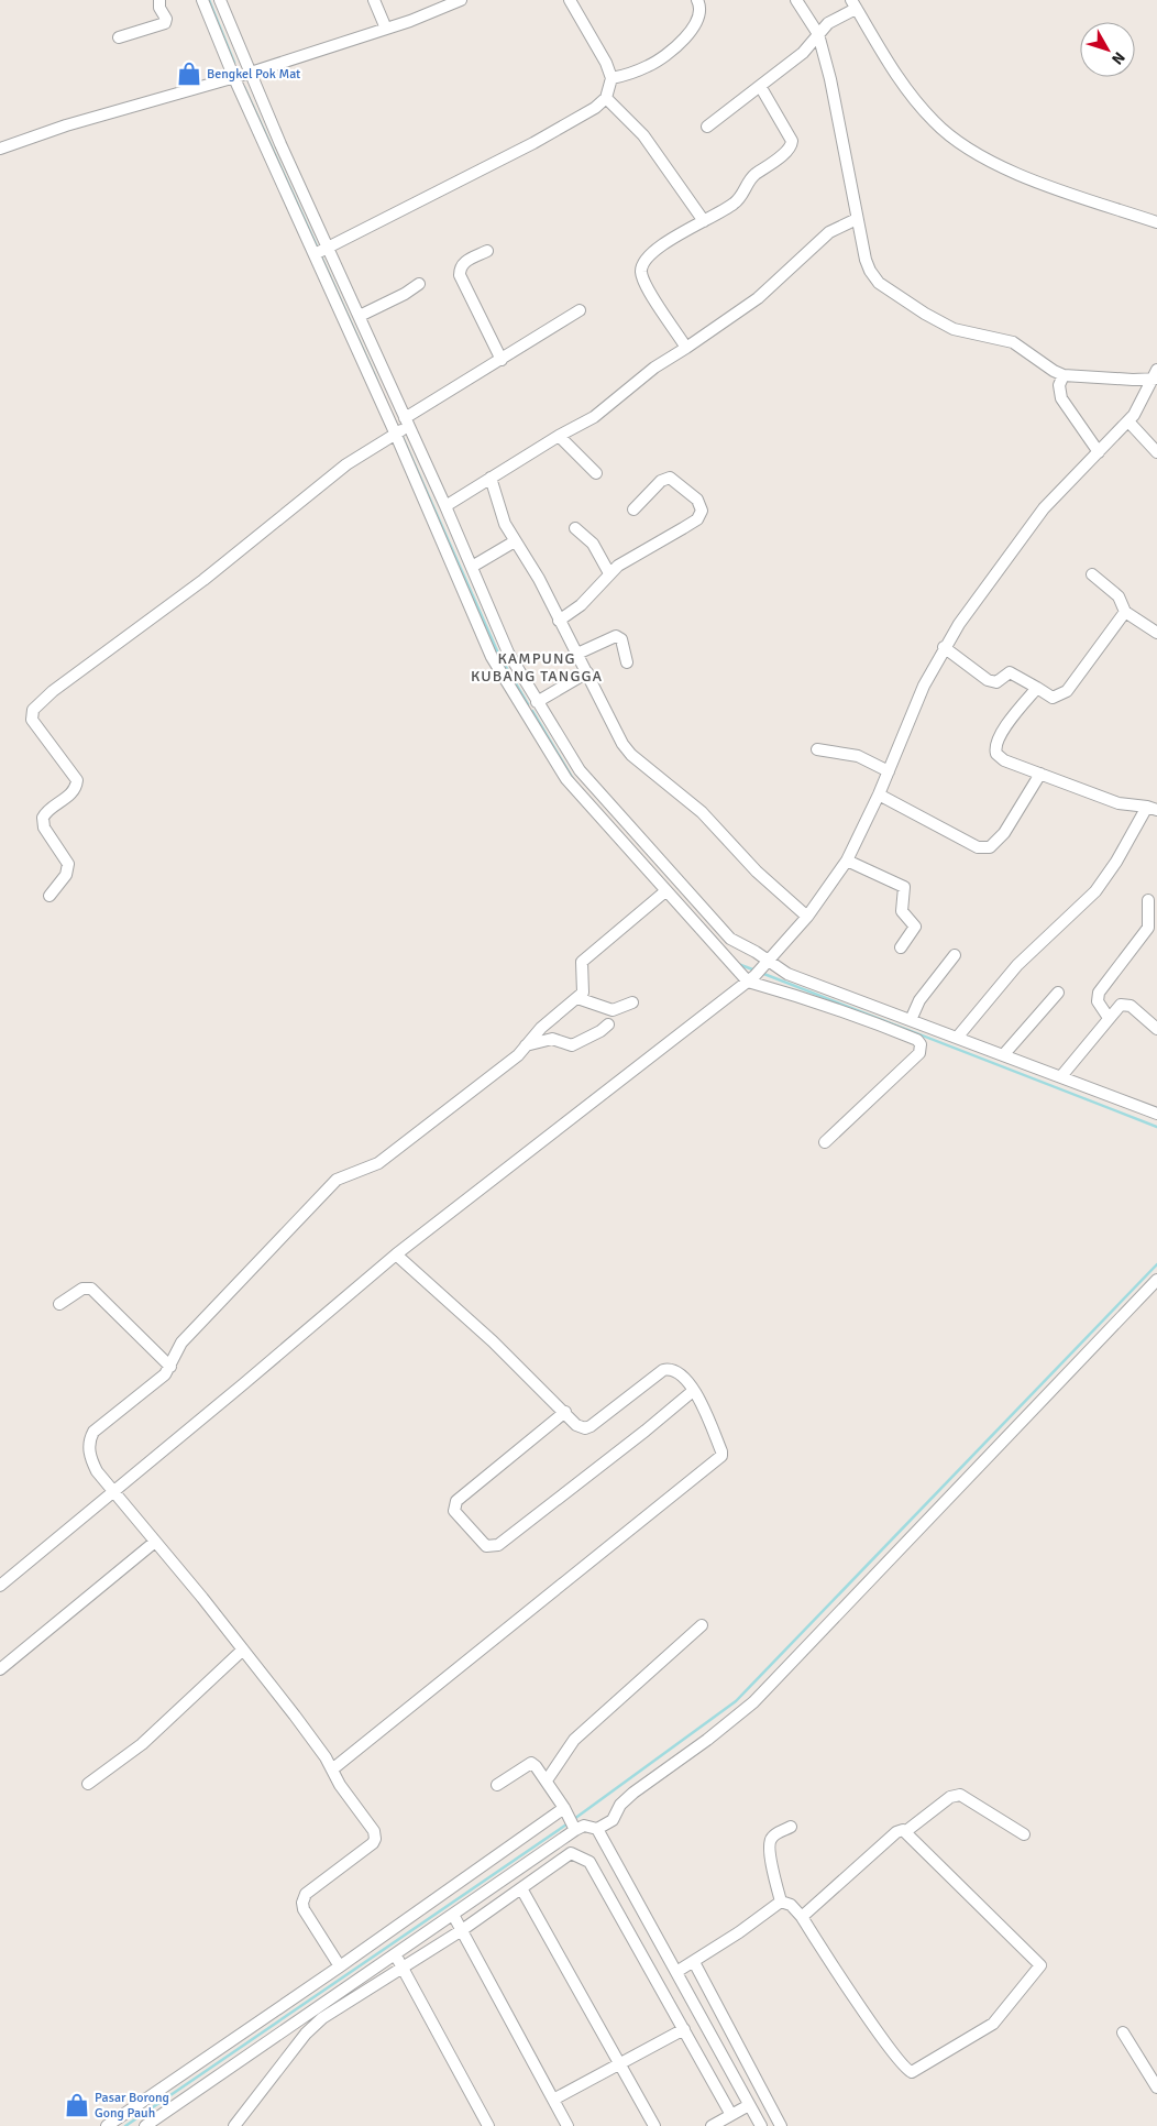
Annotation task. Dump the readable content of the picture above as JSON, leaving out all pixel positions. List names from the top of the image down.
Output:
{
  "districts": ["KAMPUNG KUBANG TANGGA"],
  "places": {
    "shop": ["Bengkel Pok Mat", "Pasar Borong Gong Pauh"]
  },
  "north": "bottom right"
}
